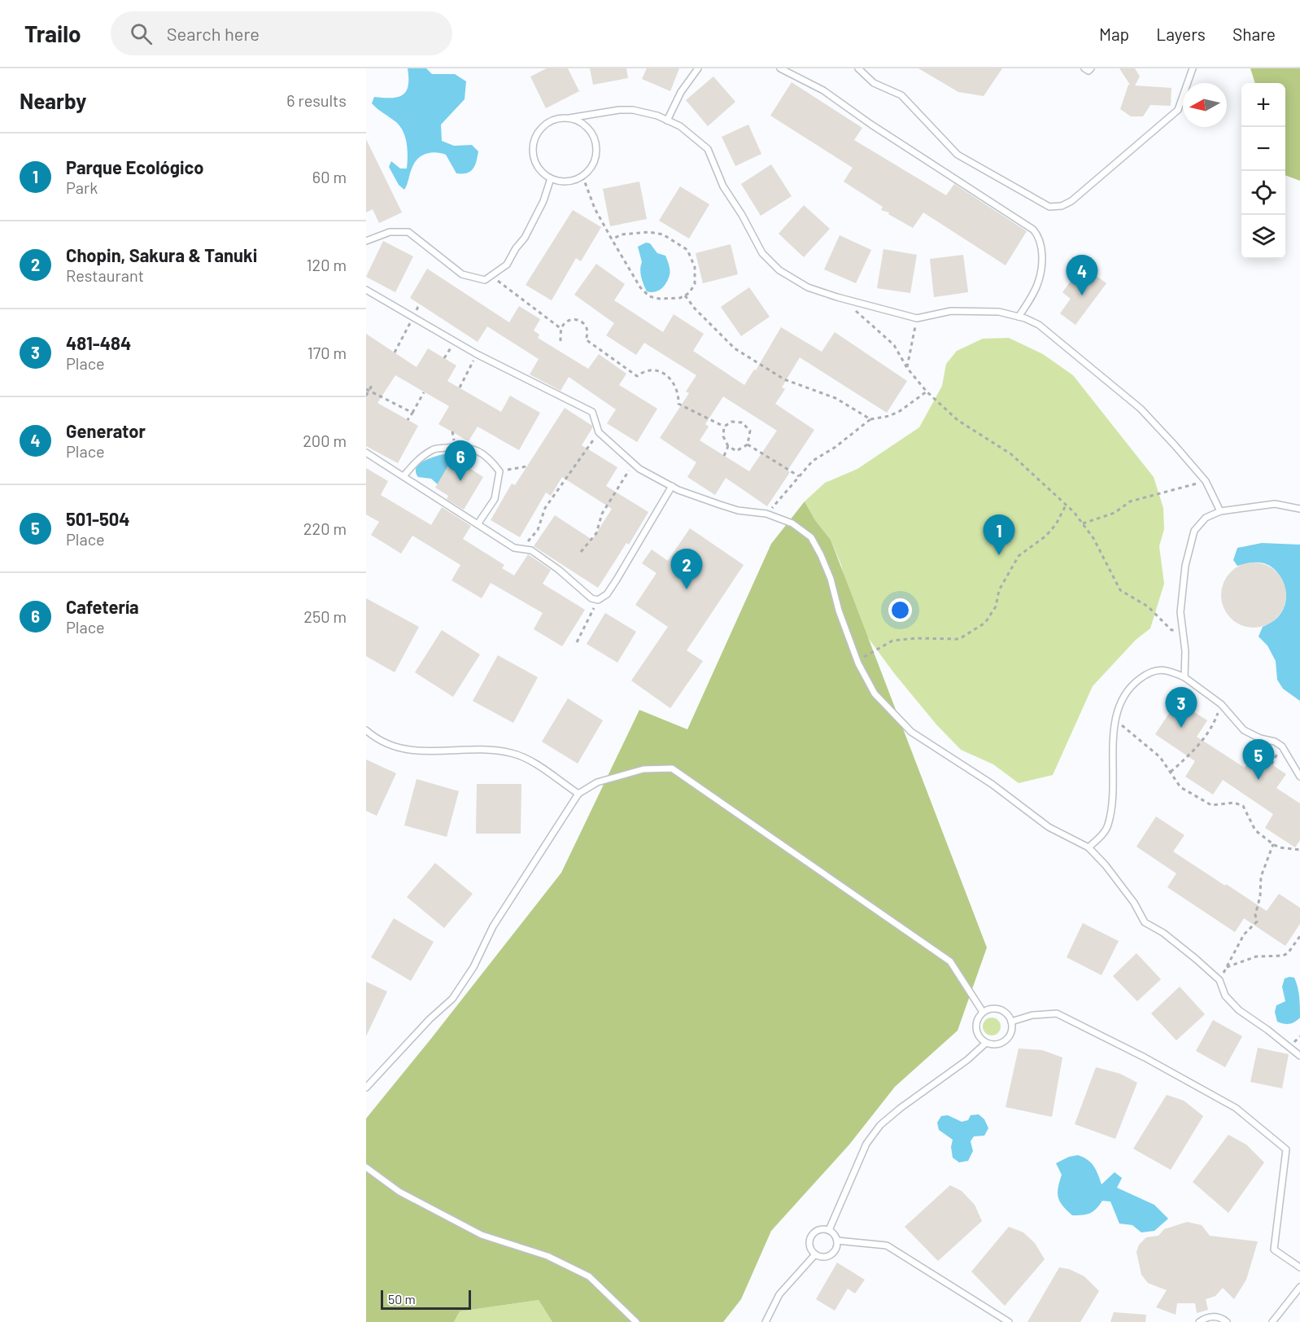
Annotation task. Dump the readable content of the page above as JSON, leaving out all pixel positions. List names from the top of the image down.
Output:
{
  "scale_bar": "50 m",
  "north": "left",
  "page": {
    "header": "Trailo",
    "search": "Search here",
    "nav": ["Map", "Layers", "Share"],
    "heading": ["Nearby", "6 results"],
    "map_buttons": ["+", "−"],
    "list": [
      {
        "mark": "1",
        "name": "Parque Ecológico",
        "note": "Park",
        "value": "60 m"
      },
      {
        "mark": "2",
        "name": "Chopin, Sakura & Tanuki",
        "note": "Restaurant",
        "value": "120 m"
      },
      {
        "mark": "3",
        "name": "481-484",
        "note": "Place",
        "value": "170 m"
      },
      {
        "mark": "4",
        "name": "Generator",
        "note": "Place",
        "value": "200 m"
      },
      {
        "mark": "5",
        "name": "501-504",
        "note": "Place",
        "value": "220 m"
      },
      {
        "mark": "6",
        "name": "Cafetería",
        "note": "Place",
        "value": "250 m"
      }
    ],
    "pins": [
      "4",
      "6",
      "1",
      "2",
      "3",
      "5"
    ],
    "scale": "50 m"
  }
}
